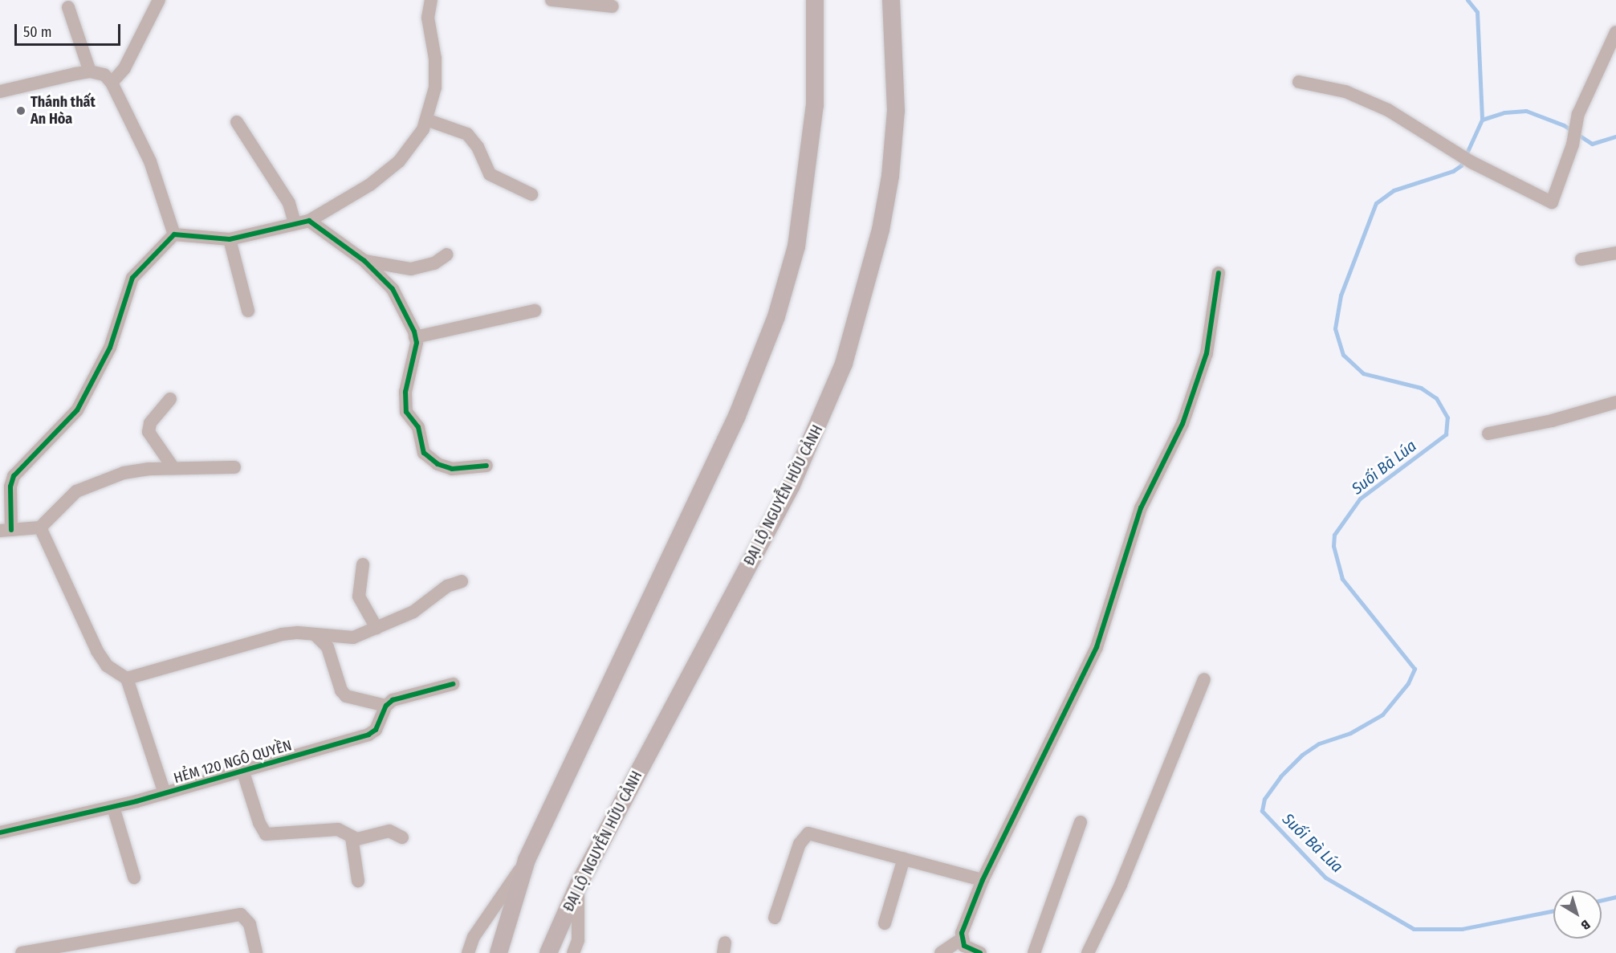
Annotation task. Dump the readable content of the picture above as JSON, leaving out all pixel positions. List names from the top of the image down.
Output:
{
  "streets": {
    "main road": ["ĐẠI LỘ NGUYỄN HỮU CẢNH"],
    "street": ["HẺM 120 NGÔ QUYỀN"]
  },
  "water": ["Suối Bà Lúa"],
  "places": ["Thánh thất An Hòa"],
  "scale_bar": "50 m",
  "north": "bottom right"
}
